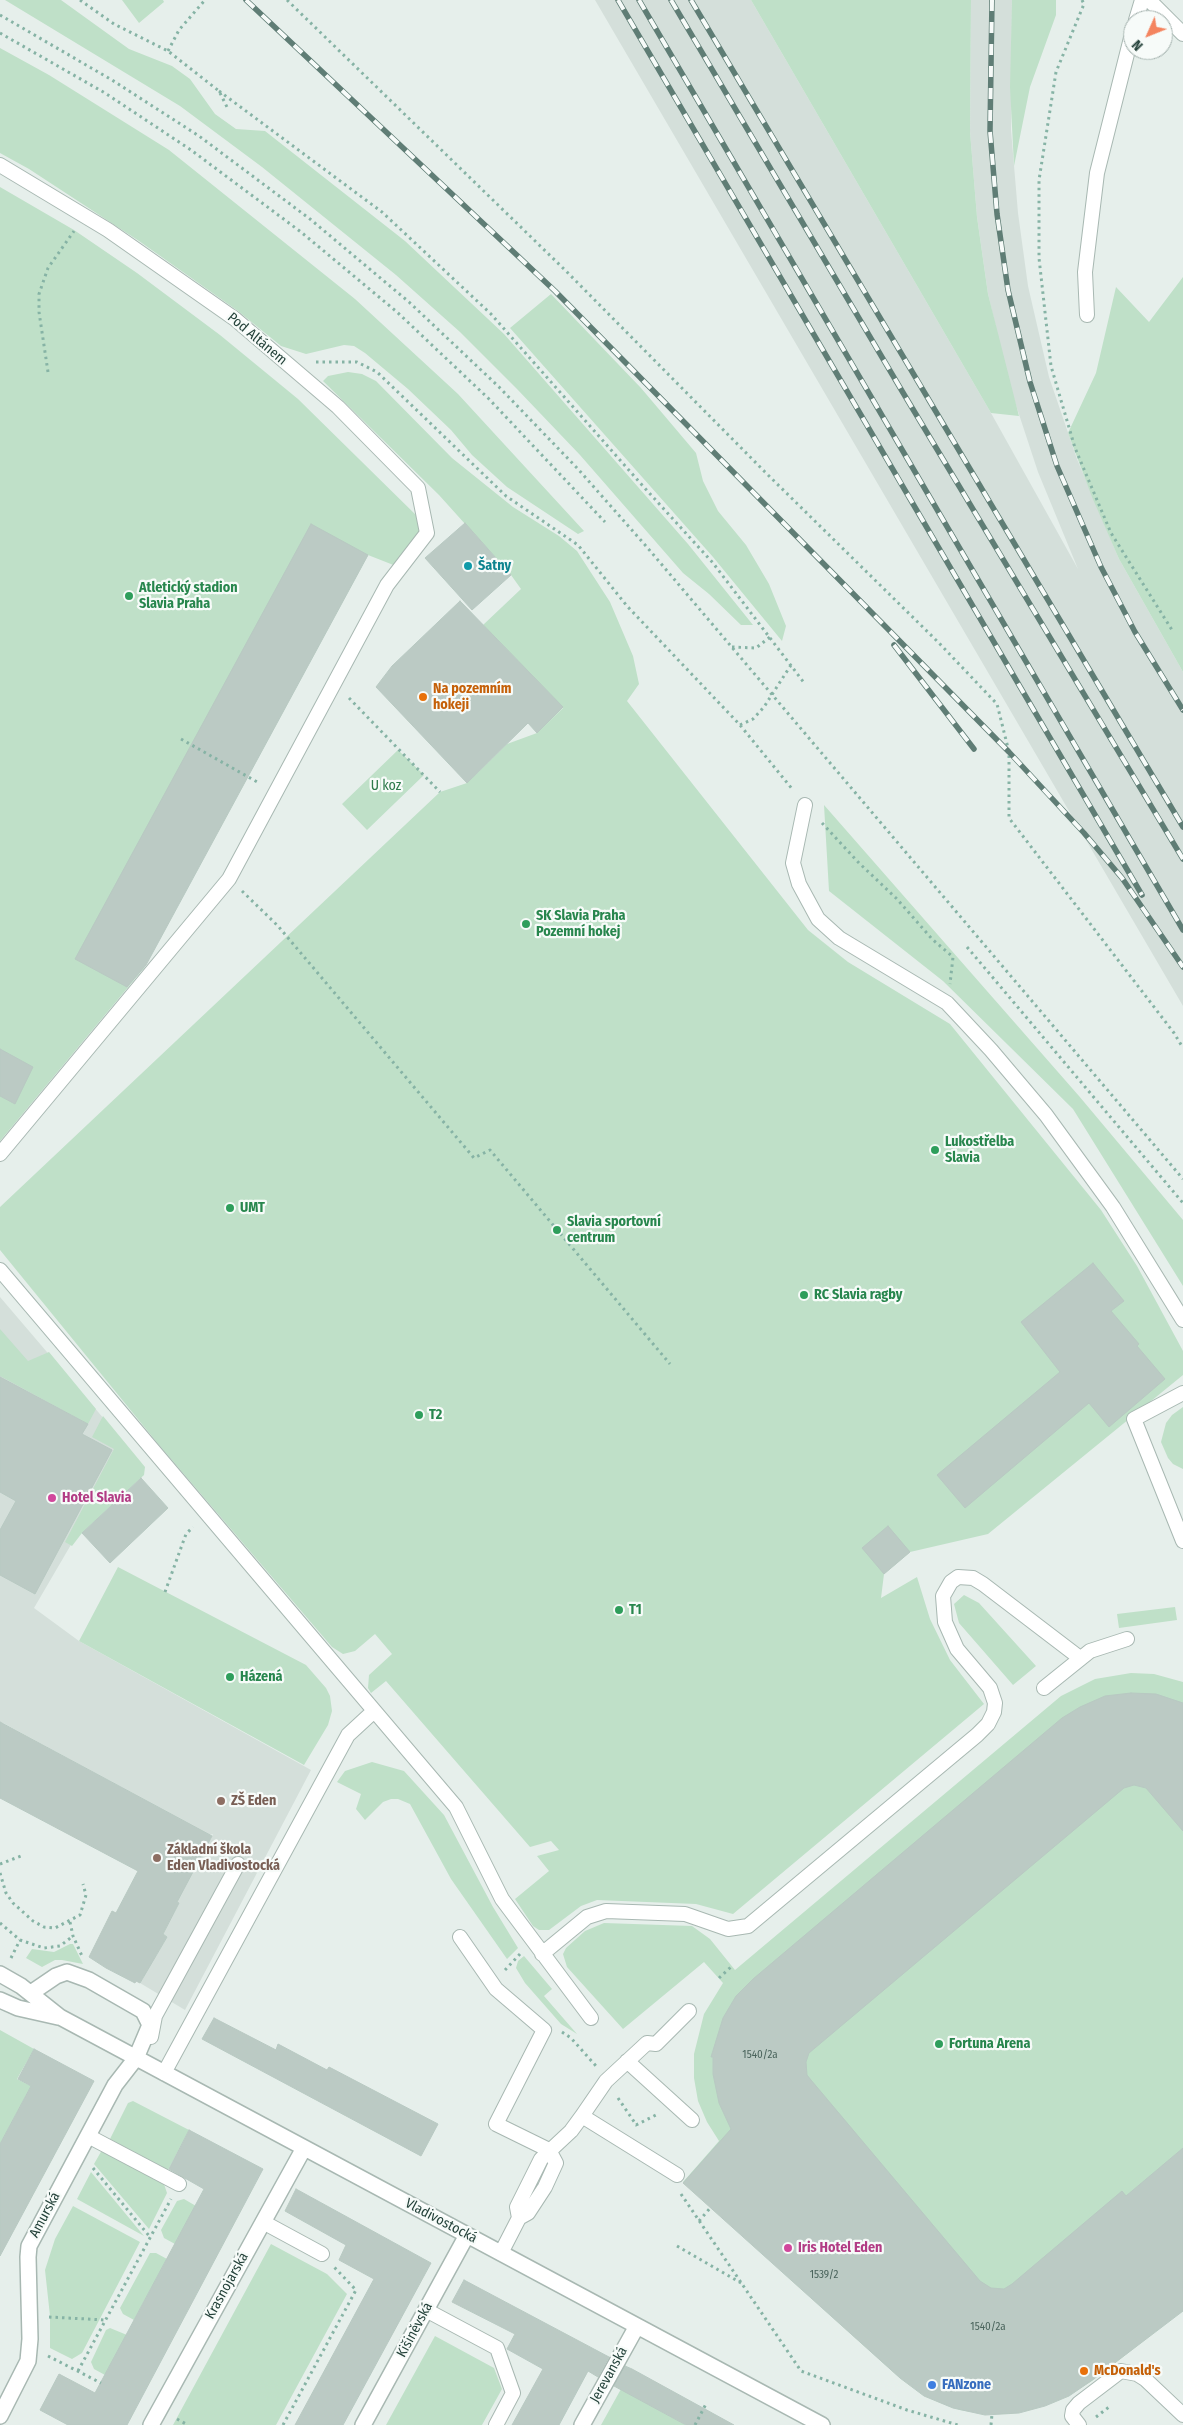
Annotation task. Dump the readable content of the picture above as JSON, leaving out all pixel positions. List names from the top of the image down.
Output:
{
  "streets": {
    "street": [
      "Amurská",
      "Vladivostocká",
      "Krasnojarská",
      "Kišiněvská",
      "Jerevanská"
    ],
    "lane": ["Pod Altánem"]
  },
  "crossings": [
    ["Amurská", "Vladivostocká"],
    ["Vladivostocká", "Krasnojarská"],
    ["Vladivostocká", "Kišiněvská"],
    ["Vladivostocká", "Jerevanská"]
  ],
  "parks": ["U koz"],
  "places": [
    "Šatny",
    "Atletický stadion Slavia Praha",
    "Na pozemním hokeji",
    "SK Slavia Praha Pozemní hokej",
    "Lukostřelba Slavia",
    "UMT",
    "Slavia sportovní centrum",
    "RC Slavia ragby",
    "T2",
    "Hotel Slavia",
    "T1",
    "Házená",
    "ZŠ Eden",
    "Základní škola Eden Vladivostocká",
    "Fortuna Arena",
    "Iris Hotel Eden",
    "McDonald's",
    "FANzone"
  ],
  "house_numbers": ["1540/2a", "1539/2", "1540/2a"],
  "north": "bottom left"
}
